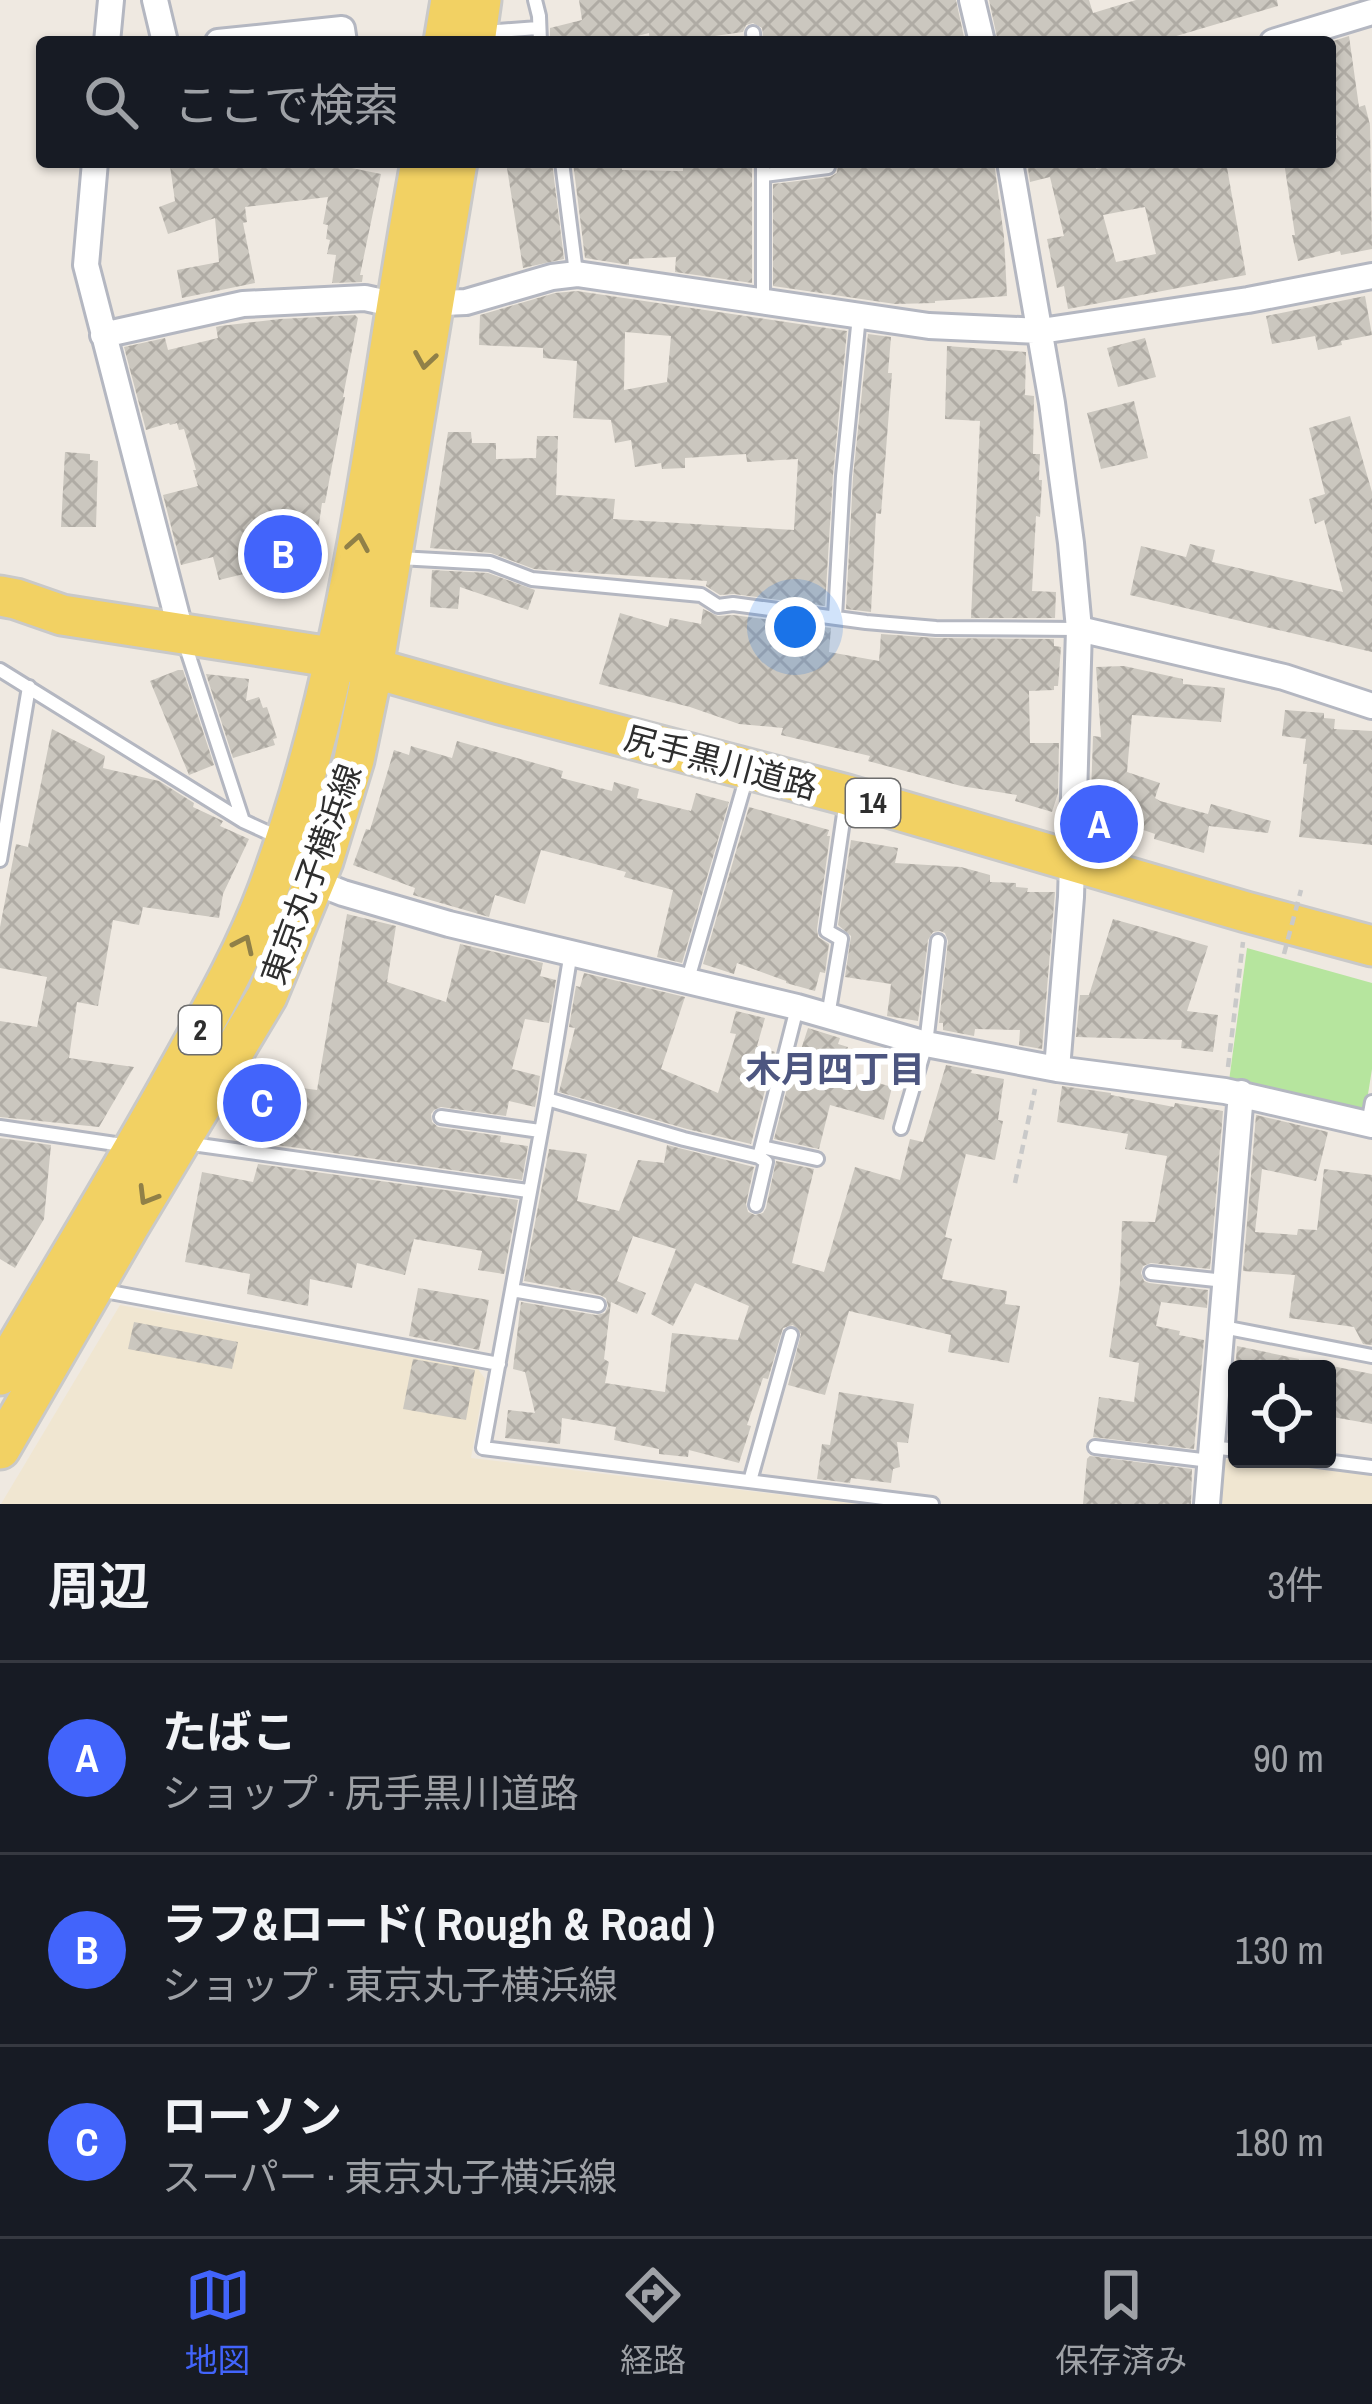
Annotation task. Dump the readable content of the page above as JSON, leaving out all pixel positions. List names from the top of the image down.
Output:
{
  "streets": {
    "main road": [
      "尻手黒川道路",
      "14",
      "東京丸子横浜線",
      "2"
    ]
  },
  "crossings": [
    ["尻手黒川道路", "東京丸子横浜線"]
  ],
  "districts": ["木月四丁目"],
  "page": {
    "search": "ここで検索",
    "pins": ["B", "A", "C"],
    "heading": ["周辺", "3件"],
    "list": [
      {
        "mark": "A",
        "name": "たばこ",
        "note": "ショップ · 尻手黒川道路",
        "value": "90 m"
      },
      {
        "mark": "B",
        "name": "ラフ&ロード( Rough & Road )",
        "note": "ショップ · 東京丸子横浜線",
        "value": "130 m"
      },
      {
        "mark": "C",
        "name": "ローソン",
        "note": "スーパー · 東京丸子横浜線",
        "value": "180 m"
      }
    ],
    "nav": ["地図", "経路", "保存済み"]
  }
}
